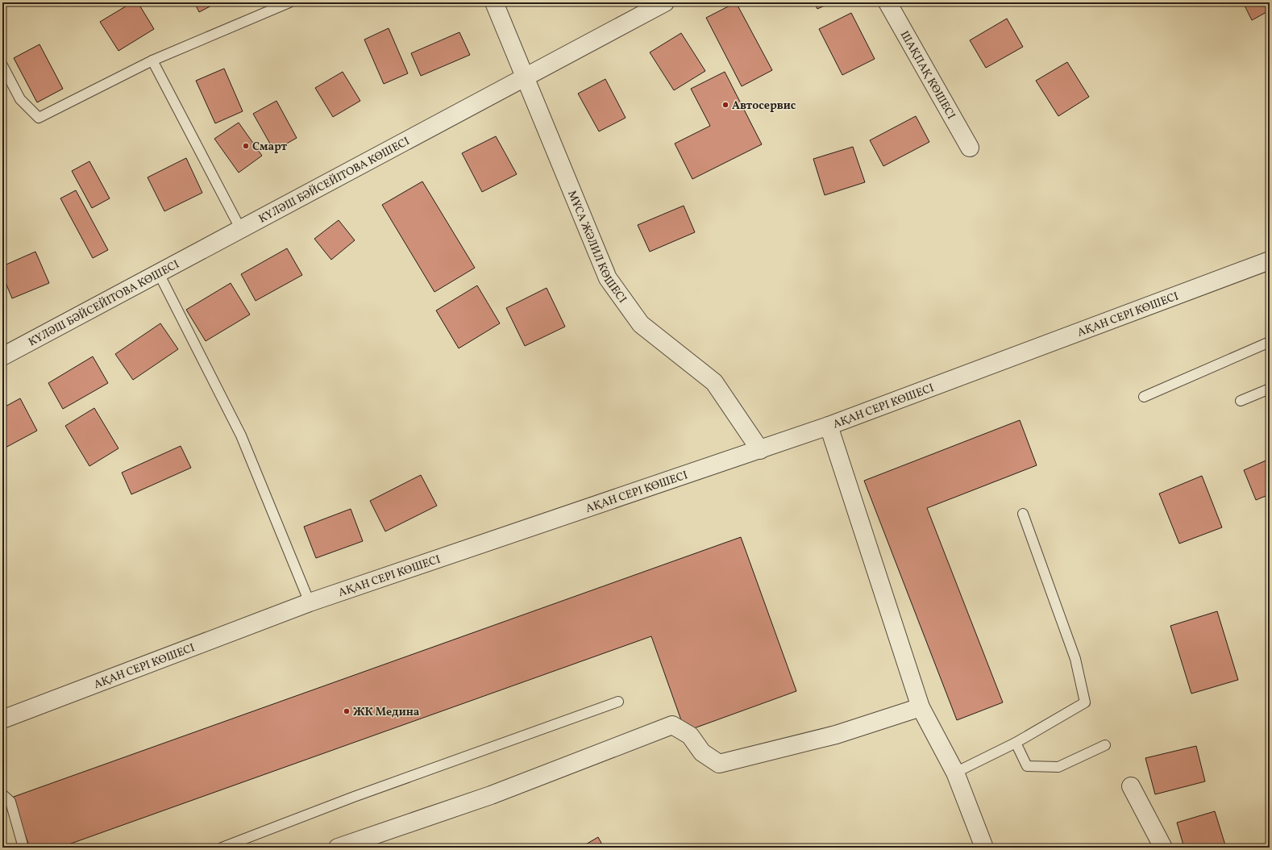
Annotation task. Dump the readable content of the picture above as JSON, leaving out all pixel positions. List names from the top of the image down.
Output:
{
  "streets": {
    "street": [
      "ШАҚПАҚ КӨШЕСІ",
      "КҮЛӘШ БӘЙСЕЙІТОВА КӨШЕСІ",
      "МҰСА ЖӘЛИЛ КӨШЕСІ",
      "АҚАН СЕРІ КӨШЕСІ"
    ]
  },
  "crossings": [
    ["КҮЛӘШ БӘЙСЕЙІТОВА КӨШЕСІ", "МҰСА ЖӘЛИЛ КӨШЕСІ"],
    ["МҰСА ЖӘЛИЛ КӨШЕСІ", "АҚАН СЕРІ КӨШЕСІ"]
  ],
  "places": ["Автосервис", "Смарт", "ЖК Медина"]
}
